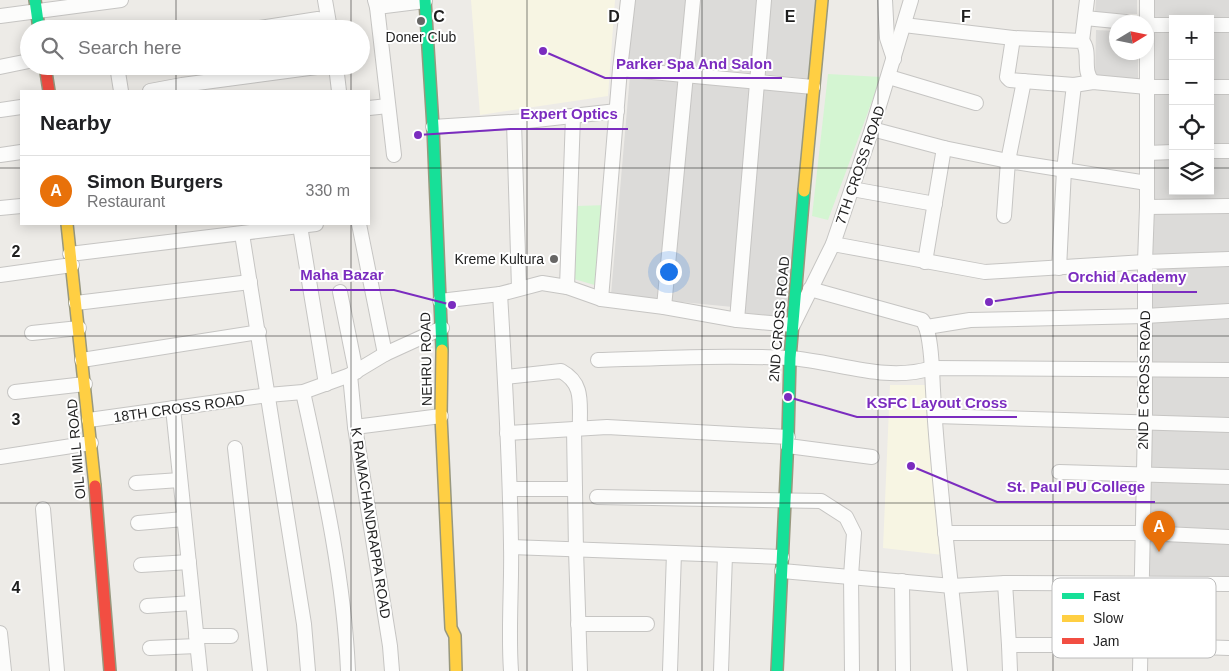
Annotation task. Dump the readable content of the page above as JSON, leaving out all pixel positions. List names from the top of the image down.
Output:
{
  "streets": {
    "street": [
      "7TH CROSS ROAD",
      "2ND CROSS ROAD",
      "NEHRU ROAD",
      "2ND E CROSS ROAD",
      "18TH CROSS ROAD",
      "OIL MILL ROAD",
      "K RAMACHANDRAPPA ROAD"
    ]
  },
  "crossings": [
    ["7TH CROSS ROAD", "2ND CROSS ROAD"],
    ["NEHRU ROAD", "18TH CROSS ROAD"],
    ["18TH CROSS ROAD", "OIL MILL ROAD"],
    ["18TH CROSS ROAD", "K RAMACHANDRAPPA ROAD"]
  ],
  "places": [
    "Doner Club",
    "Parker Spa And Salon",
    "Expert Optics",
    "Kreme Kultura",
    "Orchid Academy",
    "Maha Bazar",
    "KSFC Layout Cross",
    "St. Paul PU College"
  ],
  "legend": ["Fast", "Slow", "Jam"],
  "north": "right",
  "page": {
    "map_buttons": ["+", "−"],
    "search": "Search here",
    "heading": "Nearby",
    "list": [
      {
        "mark": "A",
        "name": "Simon Burgers",
        "note": "Restaurant",
        "value": "330 m"
      }
    ],
    "pins": "A"
  },
  "grid": {
    "columns": [
      "C",
      "D",
      "E",
      "F"
    ],
    "rows": ["2", "3", "4"]
  }
}
